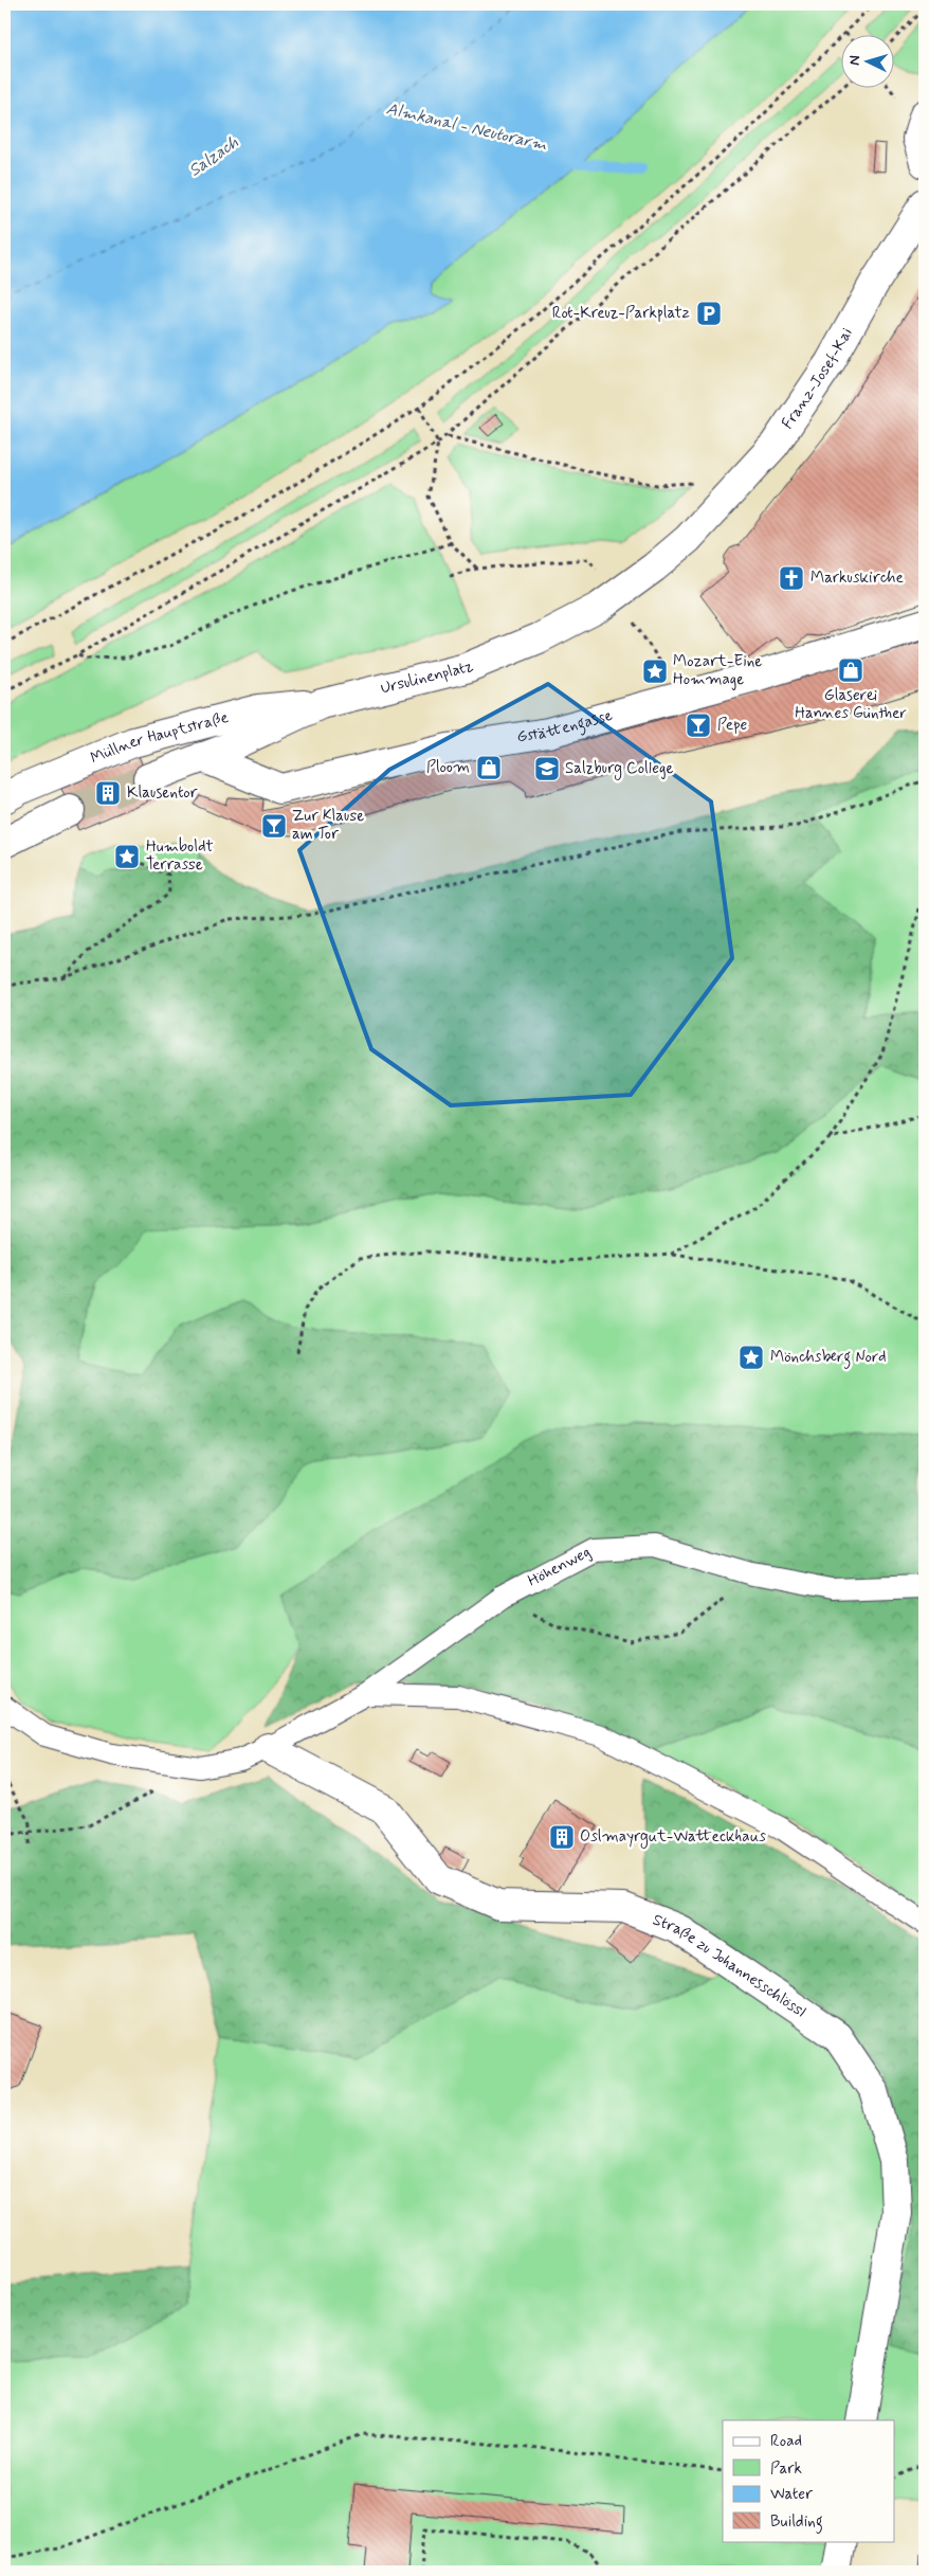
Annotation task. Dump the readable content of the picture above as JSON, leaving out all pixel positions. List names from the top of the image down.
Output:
{
  "streets": {
    "street": [
      "Franz-Josef-Kai",
      "Ursulinenplatz",
      "Gstättengasse",
      "Müllner Hauptstraße",
      "Straße zu Johannesschlössl"
    ],
    "lane": ["Höhenweg"]
  },
  "crossings": [
    ["Franz-Josef-Kai", "Ursulinenplatz"],
    ["Ursulinenplatz", "Gstättengasse"],
    ["Ursulinenplatz", "Müllner Hauptstraße"],
    ["Höhenweg", "Straße zu Johannesschlössl"]
  ],
  "water": ["Almkanal - Neutorarm", "Salzach"],
  "places": {
    "parking": ["Rot-Kreuz-Parkplatz"],
    "church": ["Markuskirche"],
    "shop": ["Glaserei Hannes Günther", "Ploom"],
    "place": ["Mozart-Eine Hommage", "Humboldt Terrasse", "Mönchsberg Nord"],
    "bar": ["Pepe", "Zur Klause am Tor"],
    "school or university": ["Salzburg College"],
    "building": ["Klausentor", "Oslmayrgut-Watteckhaus"]
  },
  "legend": [
    "Road",
    "Park",
    "Water",
    "Building"
  ],
  "north": "left"
}
